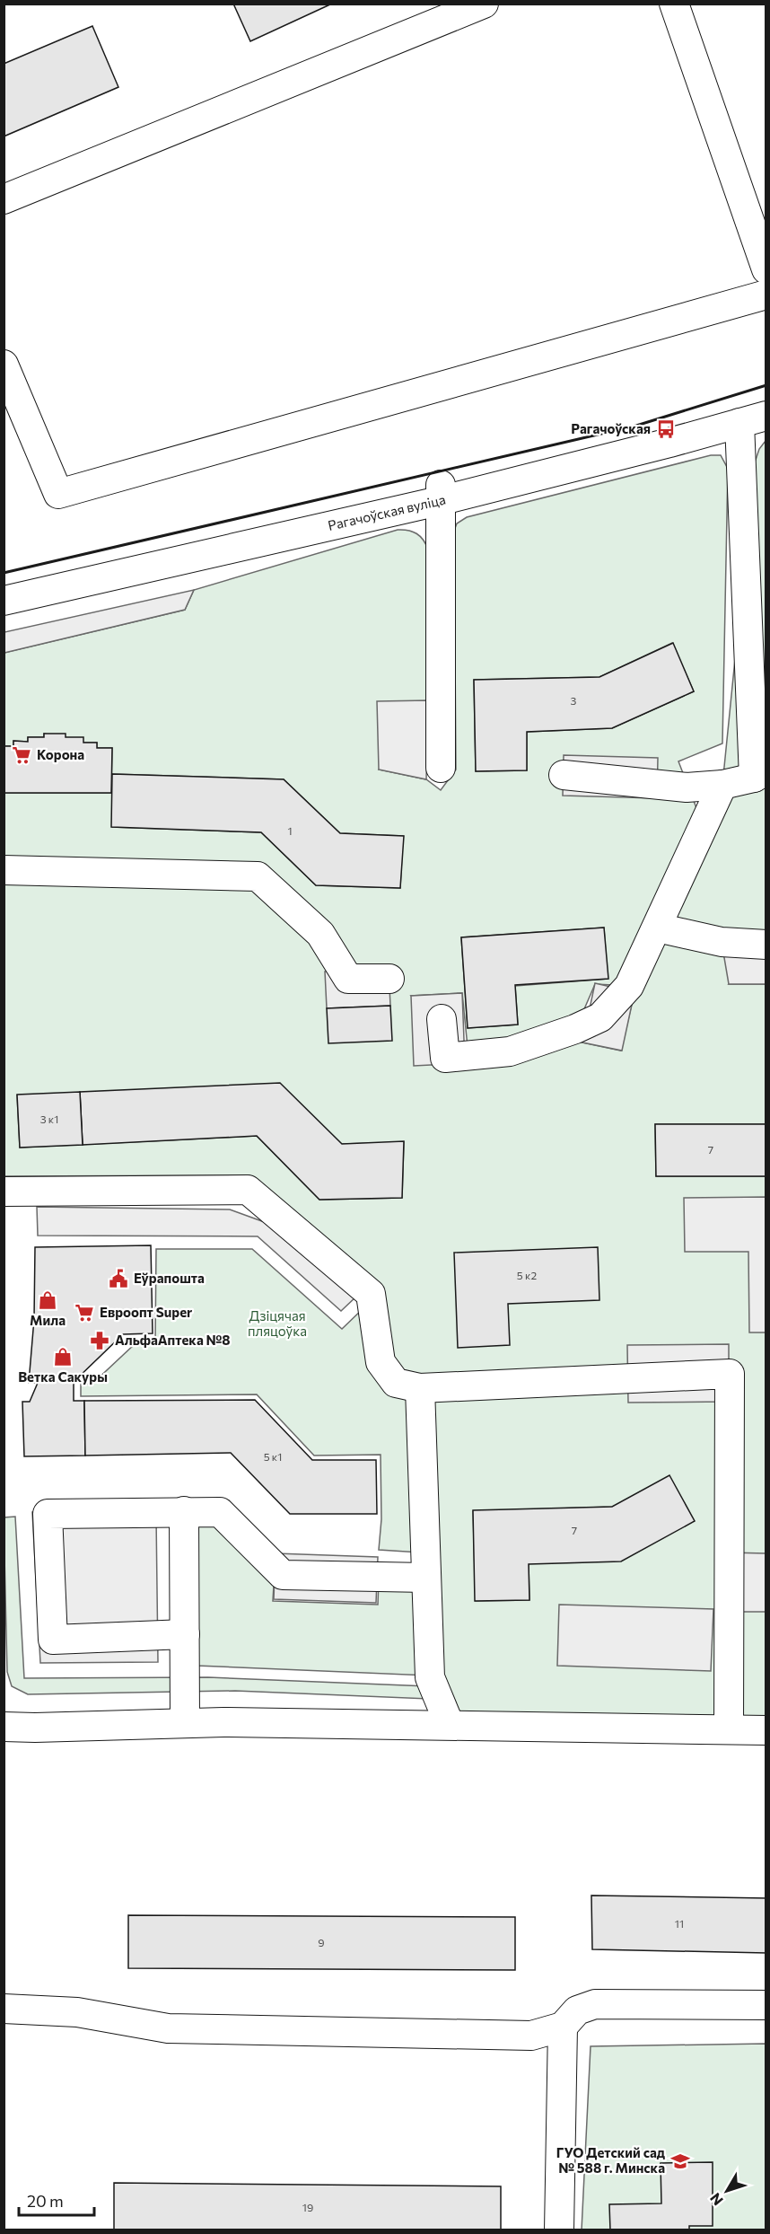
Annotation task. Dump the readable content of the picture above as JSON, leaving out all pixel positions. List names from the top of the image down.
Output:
{
  "streets": {
    "street": ["Рагачоўская вуліца"]
  },
  "parks": ["Дзіцячая пляцоўка"],
  "places": {
    "bus stop": ["Рагачоўская"],
    "supermarket": ["Корона", "Евроопт Super"],
    "public building": ["Еўрапошта"],
    "shop": ["Мила", "Ветка Сакуры"],
    "pharmacy": ["АльфаАптека №8"],
    "school or university": ["ГУО Детский сад № 588 г. Минска"]
  },
  "house_numbers": [
    "3",
    "1",
    "3 к1",
    "7",
    "5 к2",
    "5 к1",
    "7",
    "11",
    "9",
    "19"
  ],
  "scale_bar": "20 m",
  "north": "bottom left"
}
